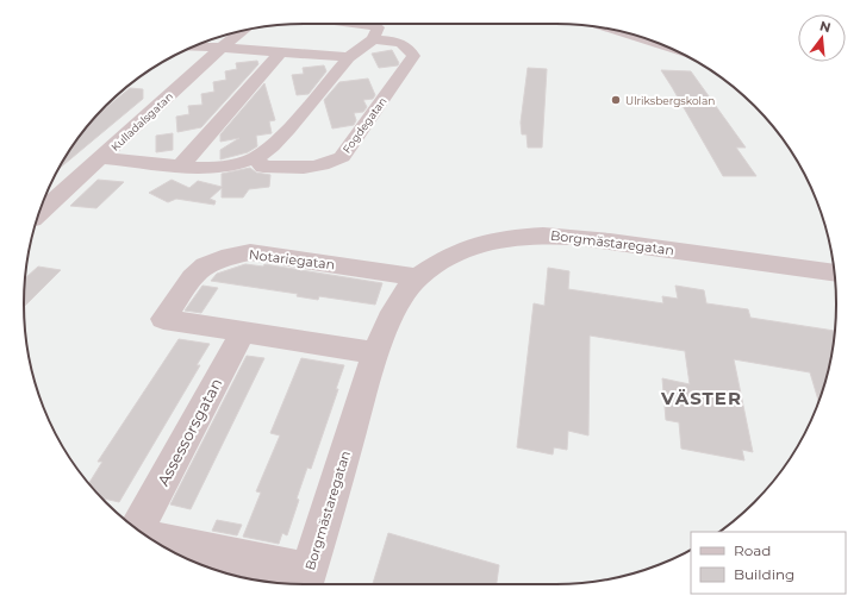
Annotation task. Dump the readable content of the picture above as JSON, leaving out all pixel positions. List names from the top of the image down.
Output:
{
  "streets": {
    "street": [
      "Kulladalsgatan",
      "Fogdegatan",
      "Borgmästaregatan",
      "Notariegatan",
      "Assessorsgatan"
    ]
  },
  "crossings": [
    ["Borgmästaregatan", "Notariegatan"],
    ["Notariegatan", "Assessorsgatan"]
  ],
  "districts": ["VÄSTER"],
  "places": ["Ulriksbergskolan"],
  "legend": ["Road", "Building"],
  "north": "top"
}
